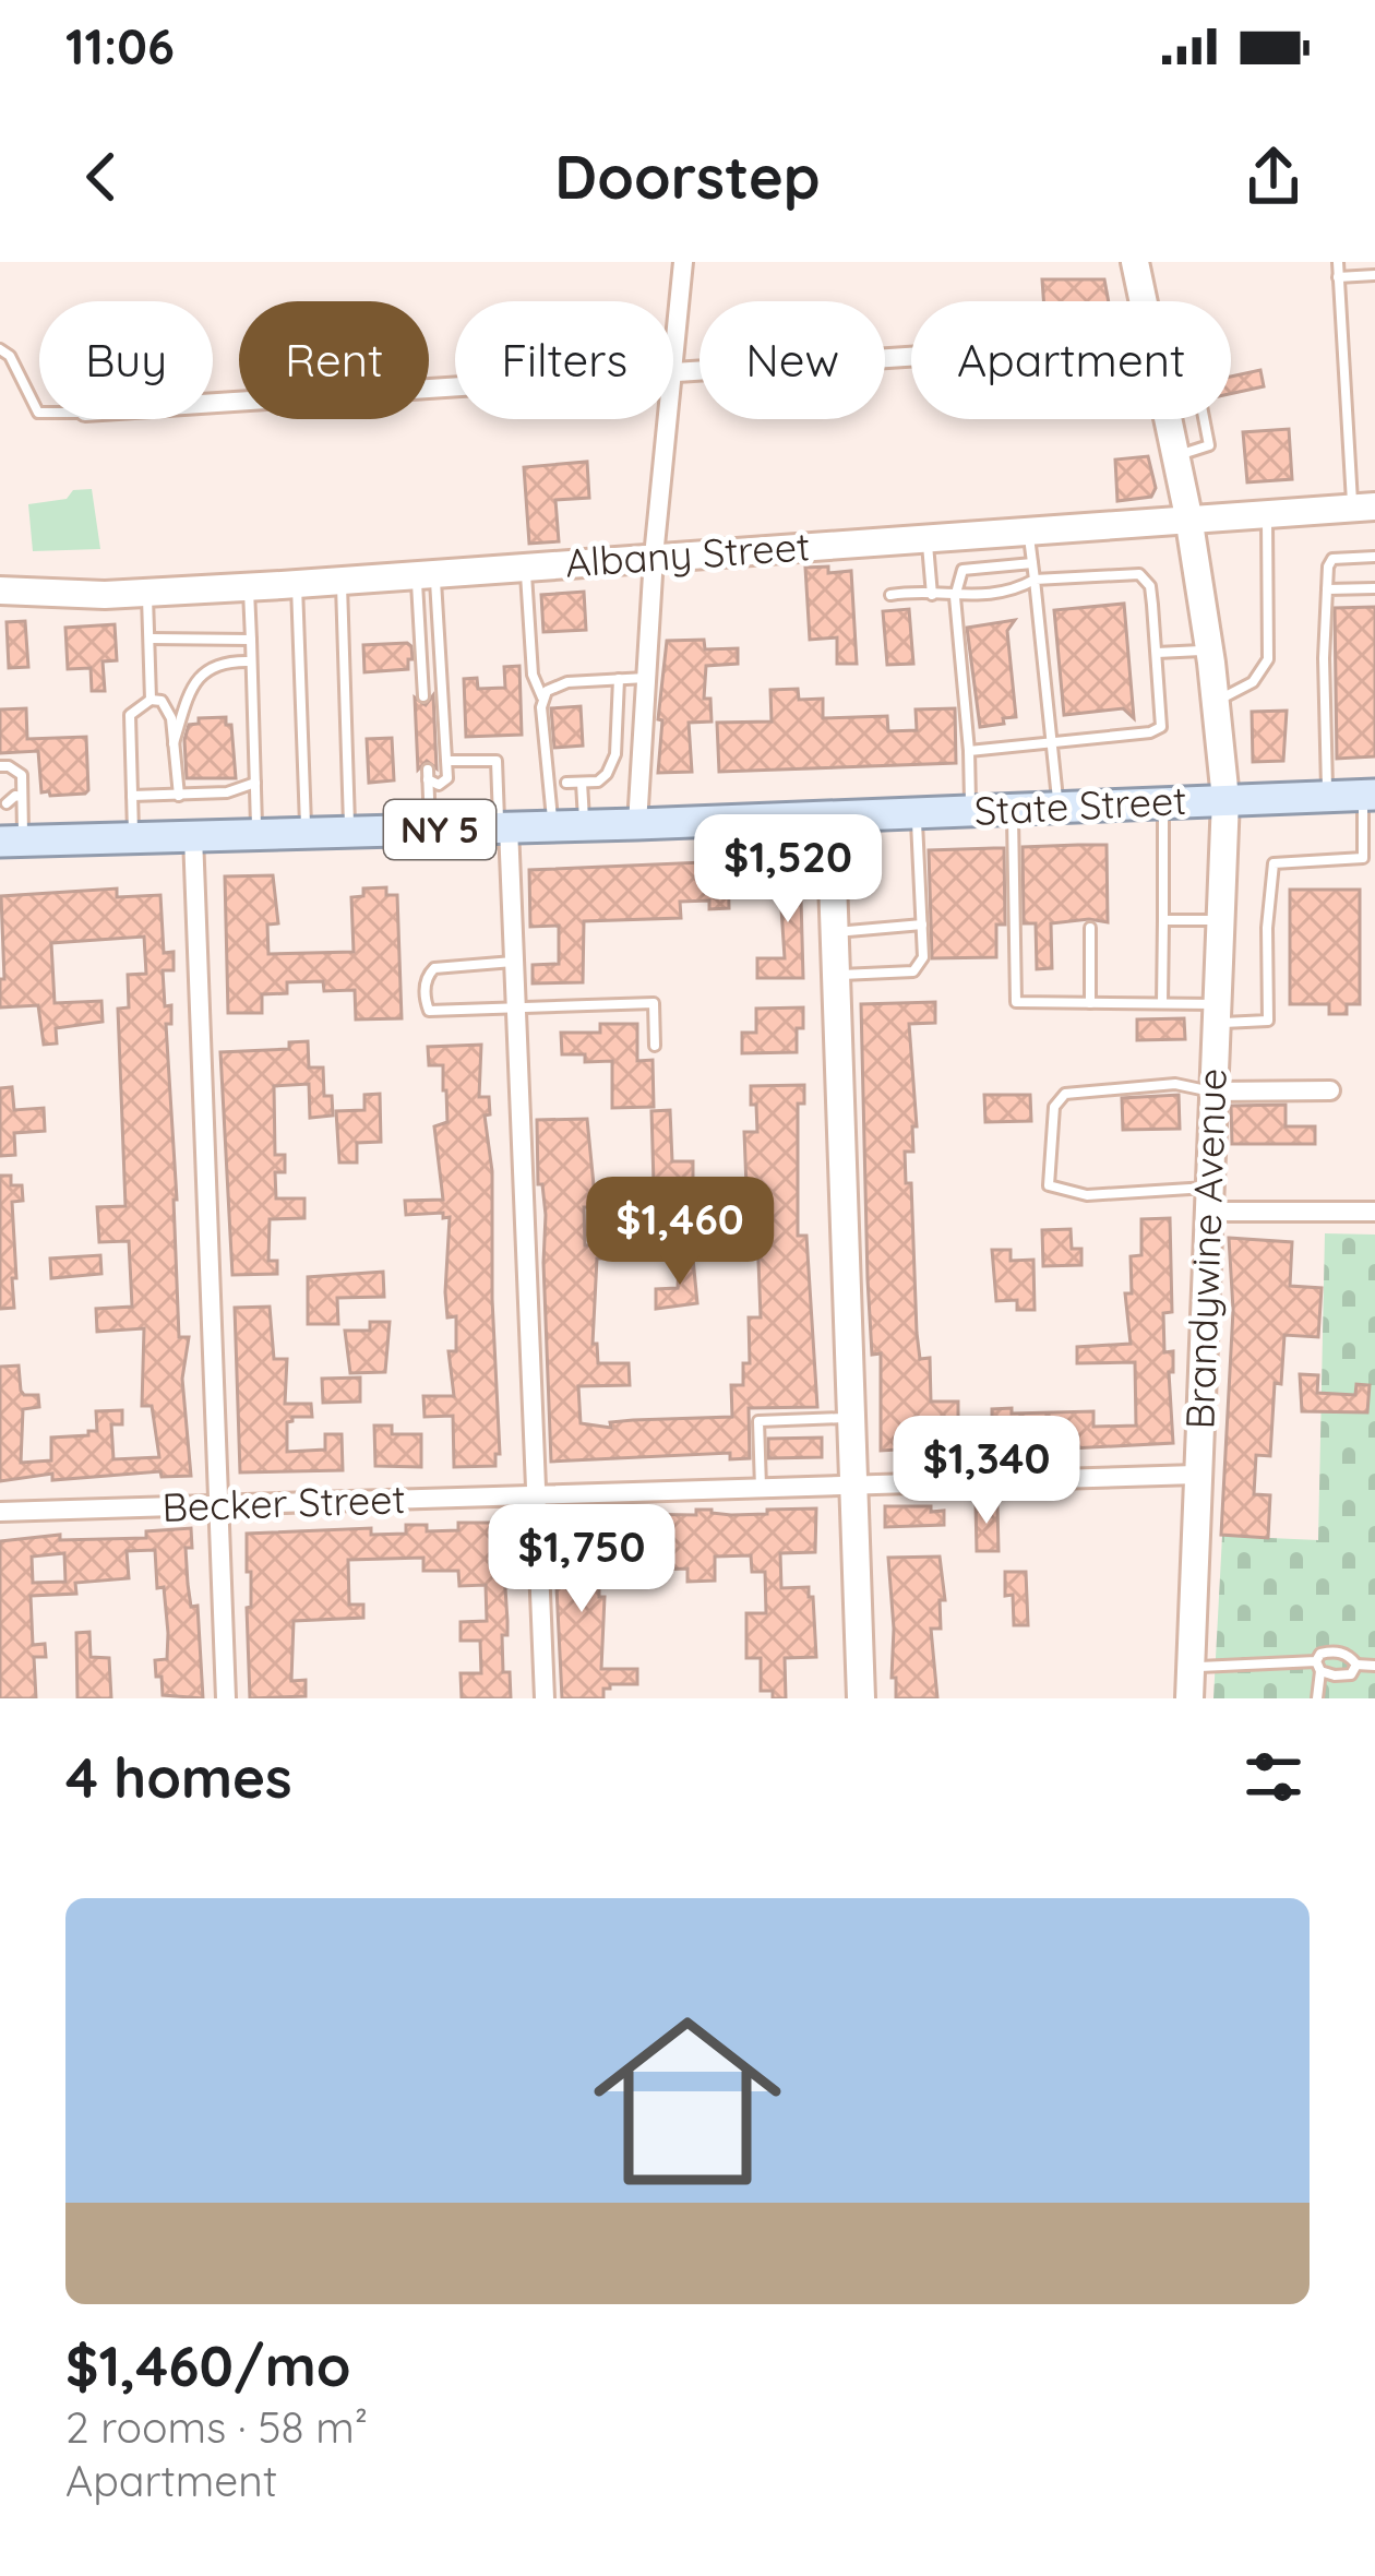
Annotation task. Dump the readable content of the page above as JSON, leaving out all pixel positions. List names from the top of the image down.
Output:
{
  "streets": {
    "main road": ["State Street", "NY 5"],
    "street": ["Albany Street", "Brandywine Avenue", "Becker Street"]
  },
  "crossings": [
    ["Albany Street", "Brandywine Avenue"],
    ["State Street", "Brandywine Avenue"],
    ["Brandywine Avenue", "Becker Street"]
  ],
  "page": {
    "status": "11:06",
    "header": "Doorstep",
    "chip": [
      "Buy",
      "Rent",
      "Filters",
      "New",
      "Apartment"
    ],
    "price": [
      "$1,520",
      "$1,460",
      "$1,340",
      "$1,750"
    ],
    "heading": "4 homes",
    "list": [
      {
        "name": "$1,460/mo",
        "note": "2 rooms · 58 m² · Apartment"
      }
    ]
  }
}
